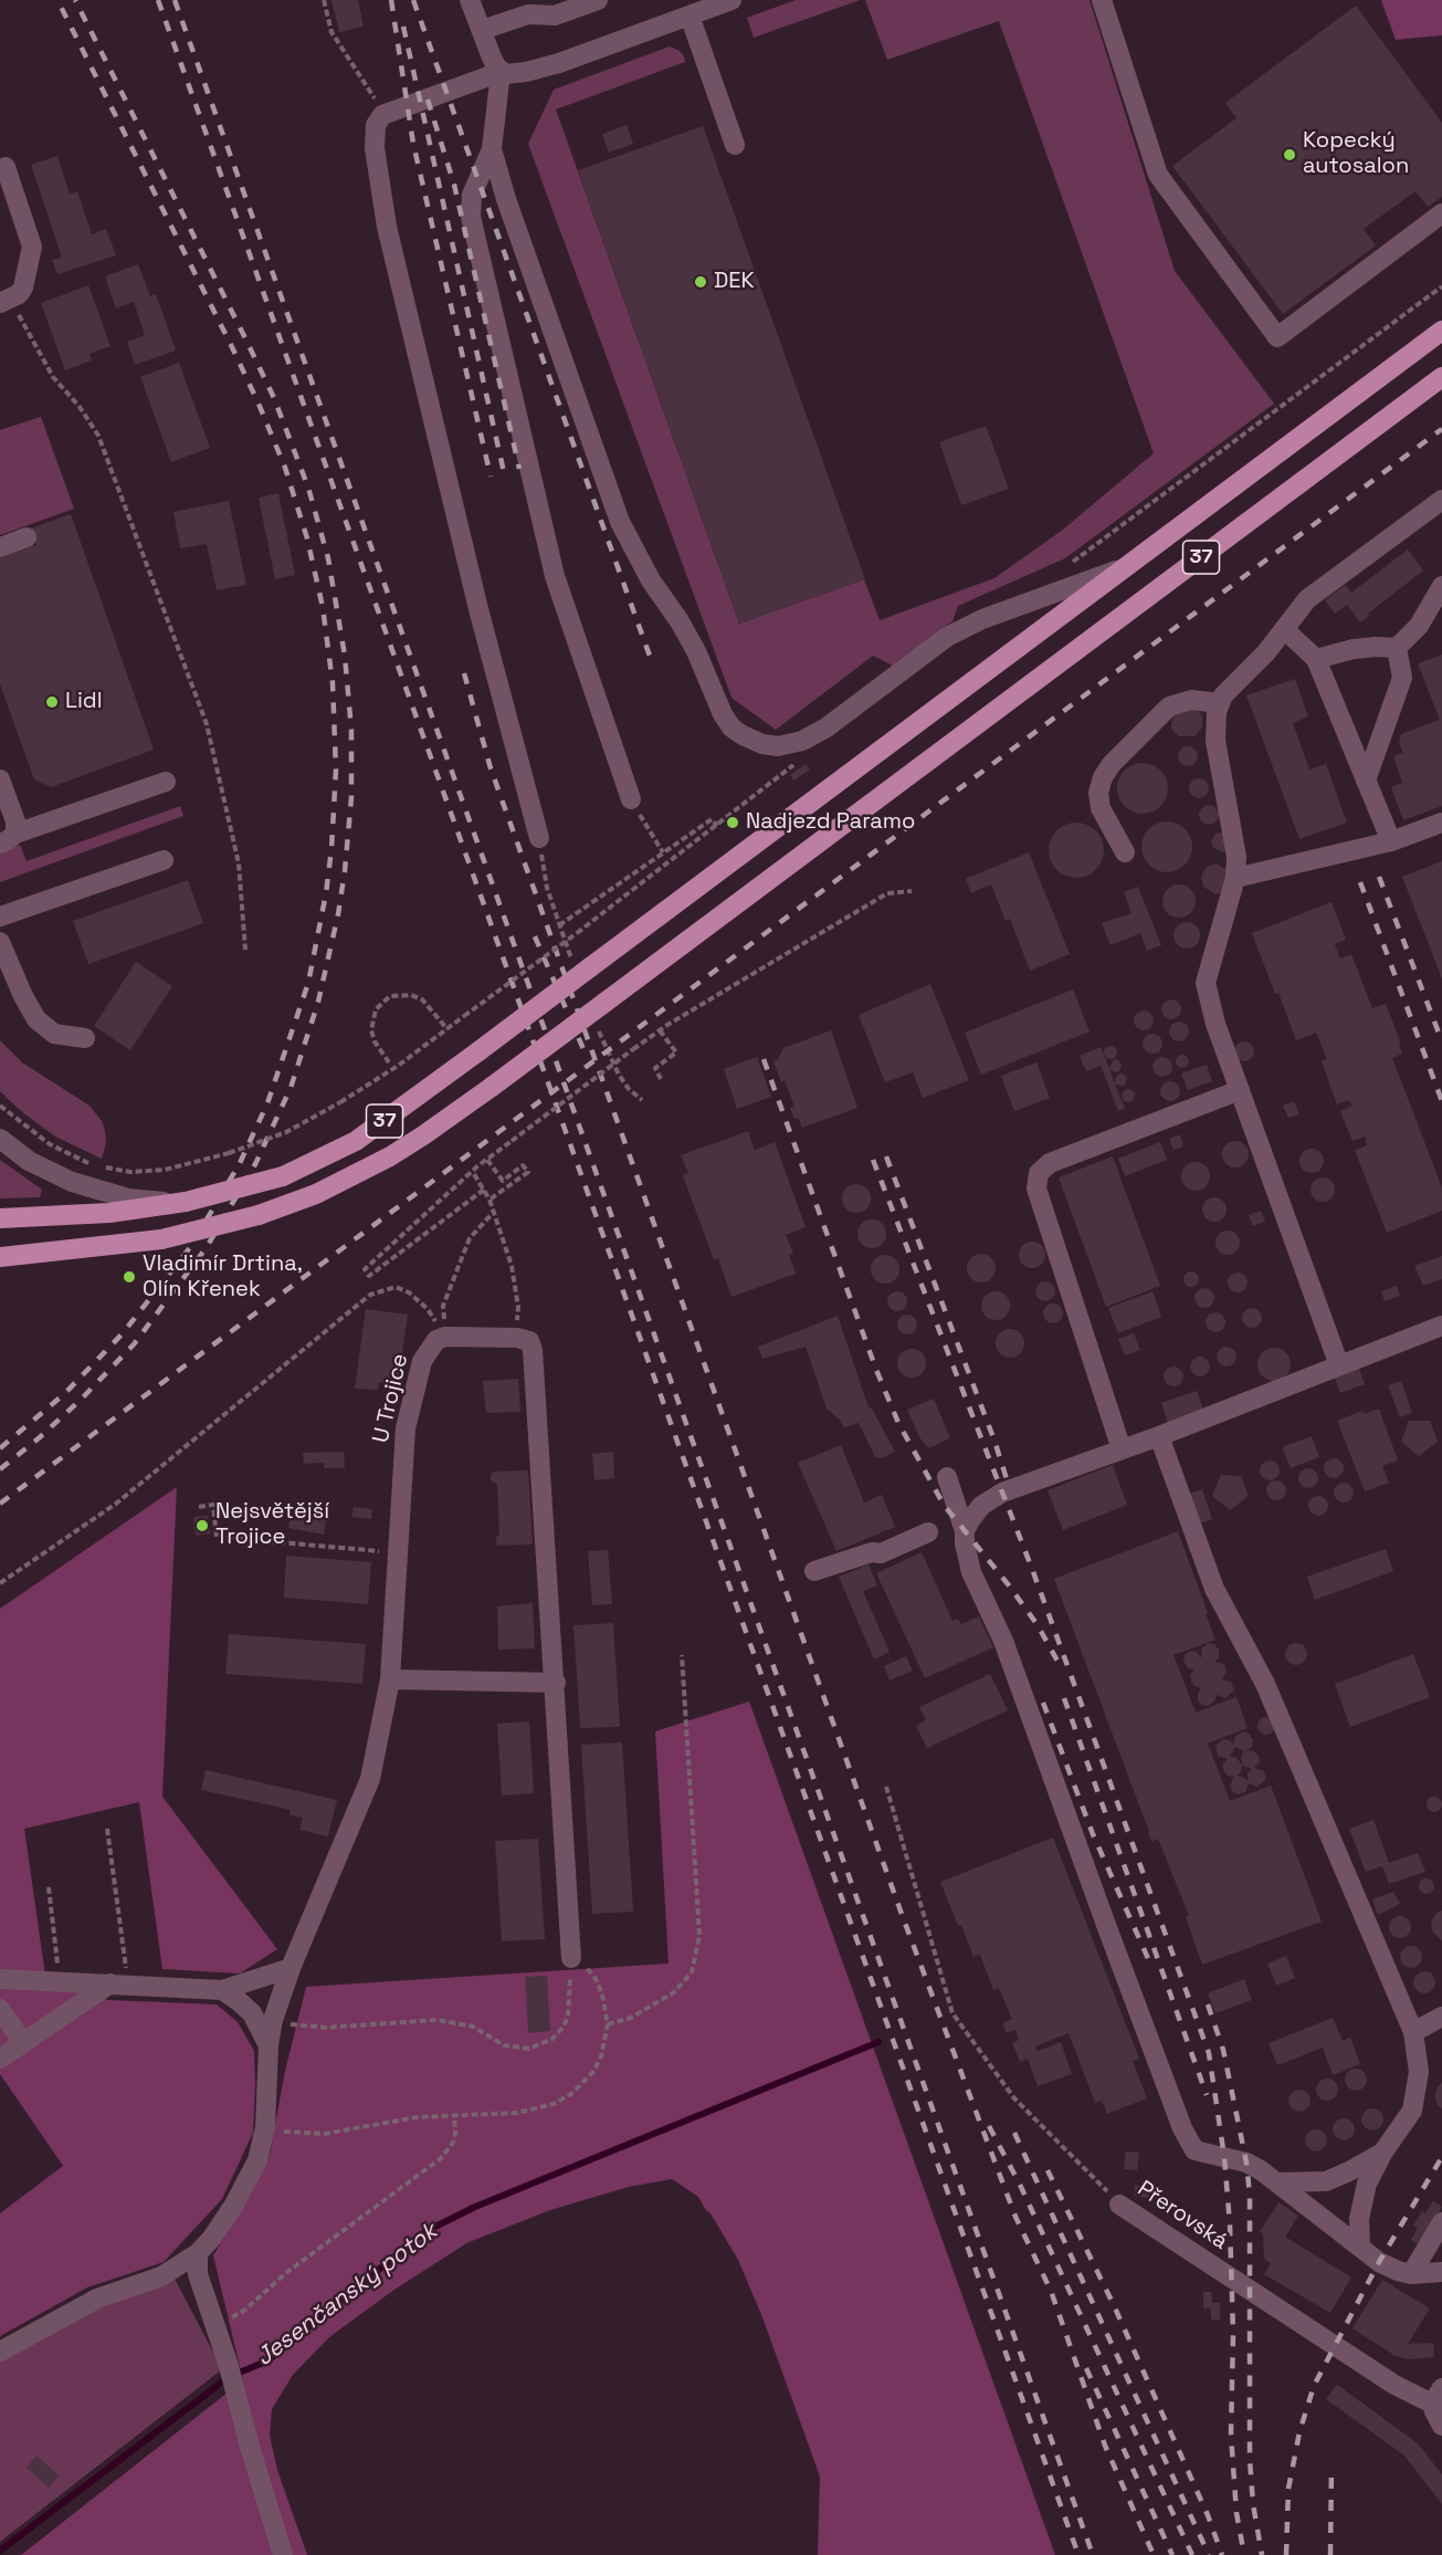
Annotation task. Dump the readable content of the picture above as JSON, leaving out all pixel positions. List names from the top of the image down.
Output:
{
  "streets": {
    "main road": ["37"],
    "street": ["U Trojice", "Přerovská"]
  },
  "water": ["Jesenčanský potok"],
  "places": [
    "Kopecký autosalon",
    "DEK",
    "Lidl",
    "Nadjezd Paramo",
    "Vladimír Drtina, Olín Křenek",
    "Nejsvětější Trojice"
  ]
}
